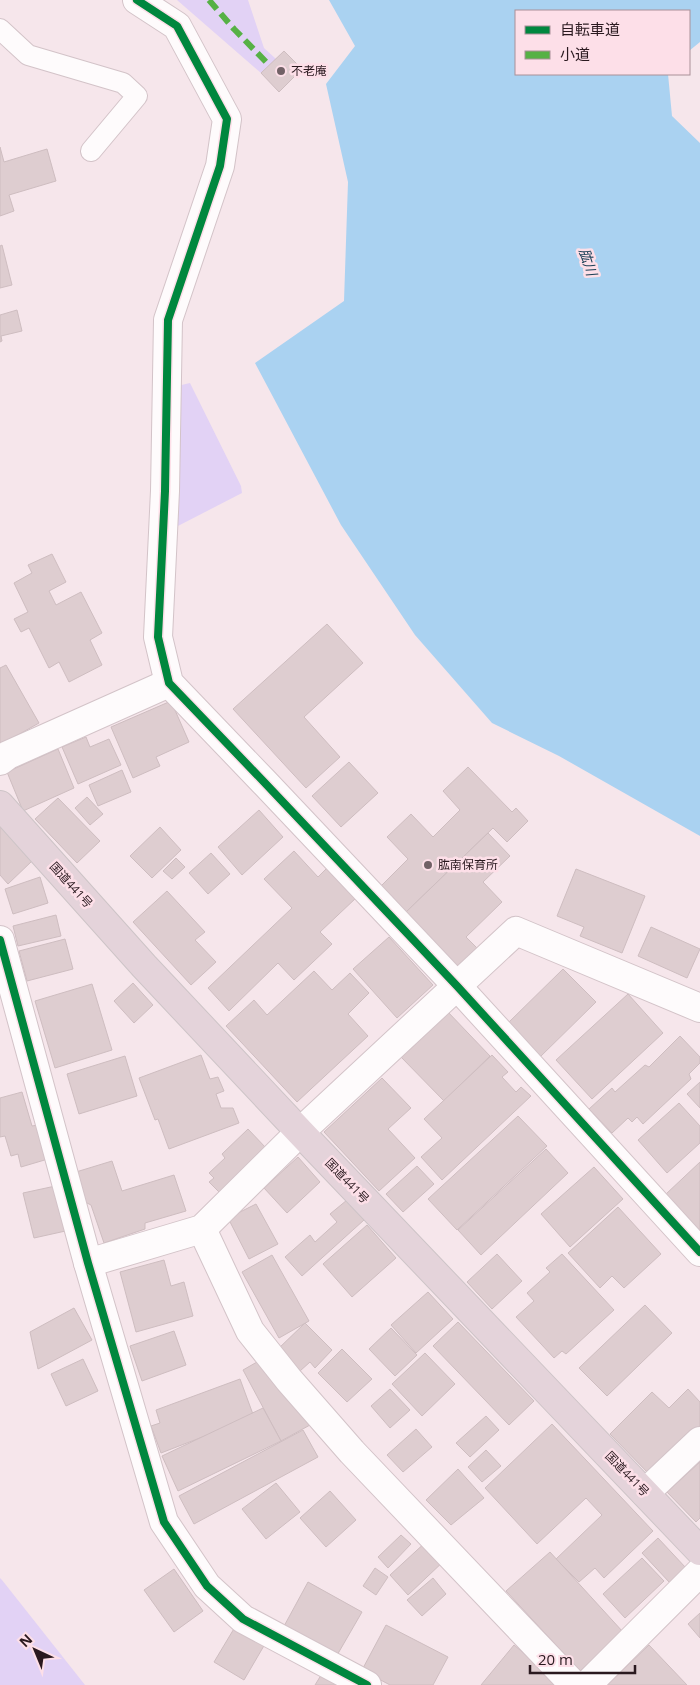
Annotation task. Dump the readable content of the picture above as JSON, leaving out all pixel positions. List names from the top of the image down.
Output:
{
  "streets": {
    "highway": ["国道441号"]
  },
  "water": ["肱川"],
  "places": ["不老庵", "肱南保育所"],
  "legend": ["自転車道", "小道"],
  "scale_bar": "20 m",
  "north": "top left"
}
